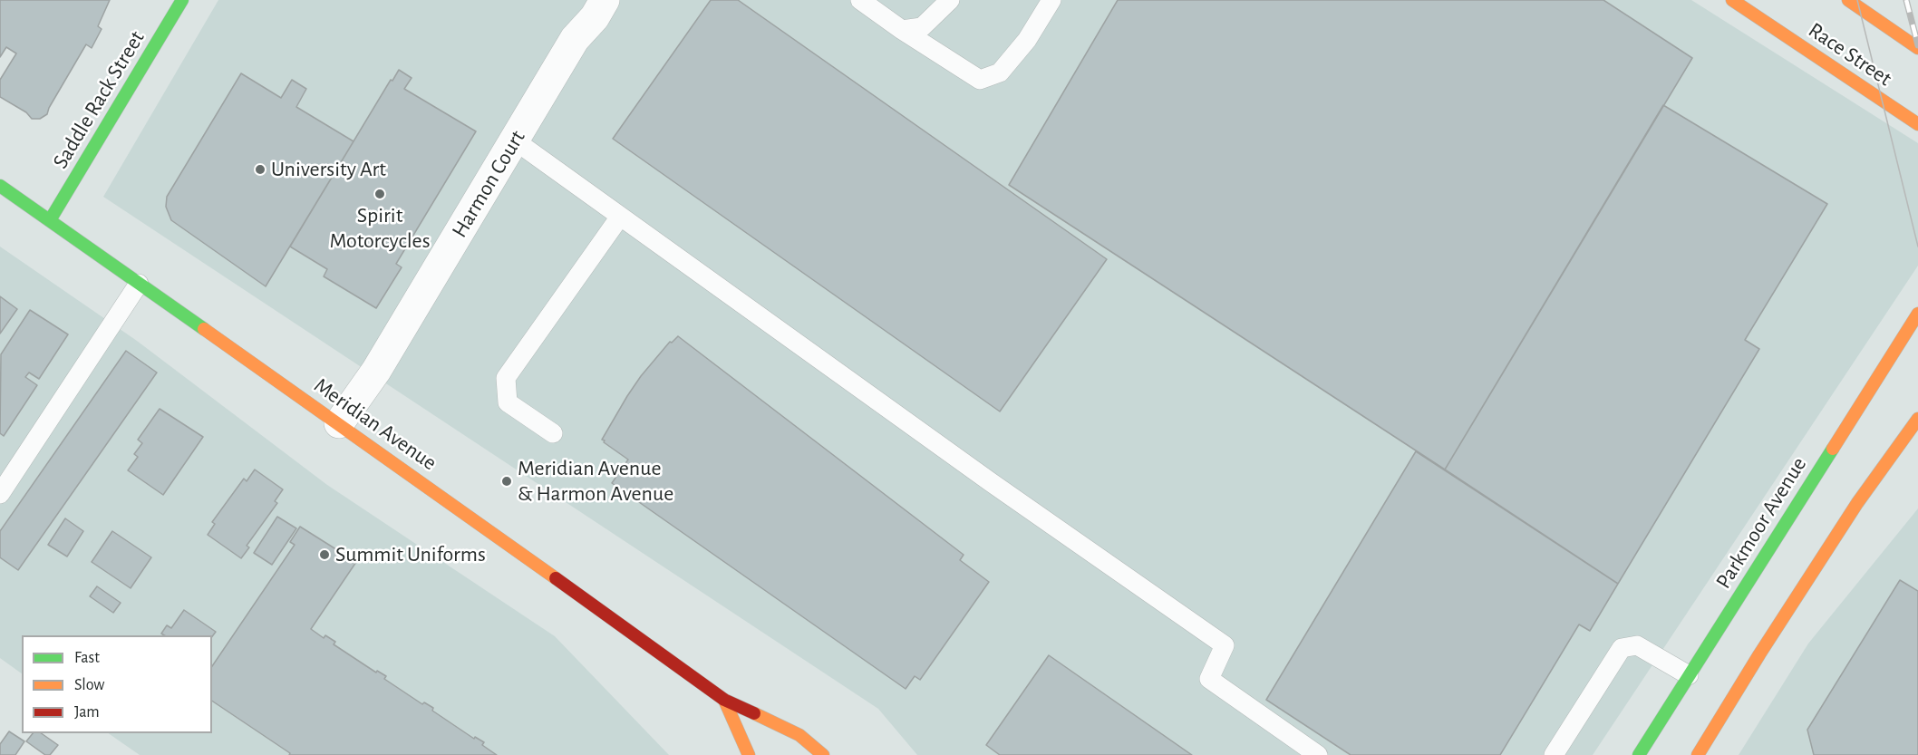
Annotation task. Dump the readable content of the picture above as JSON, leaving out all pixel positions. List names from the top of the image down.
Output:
{
  "streets": {
    "main road": [
      "Race Street",
      "Saddle Rack Street",
      "Meridian Avenue",
      "Parkmoor Avenue"
    ],
    "street": ["Harmon Court"]
  },
  "crossings": [
    ["Saddle Rack Street", "Meridian Avenue"],
    ["Harmon Court", "Meridian Avenue"]
  ],
  "places": [
    "University Art",
    "Spirit Motorcycles",
    "Meridian Avenue & Harmon Avenue",
    "Summit Uniforms"
  ],
  "legend": ["Fast", "Slow", "Jam"]
}
